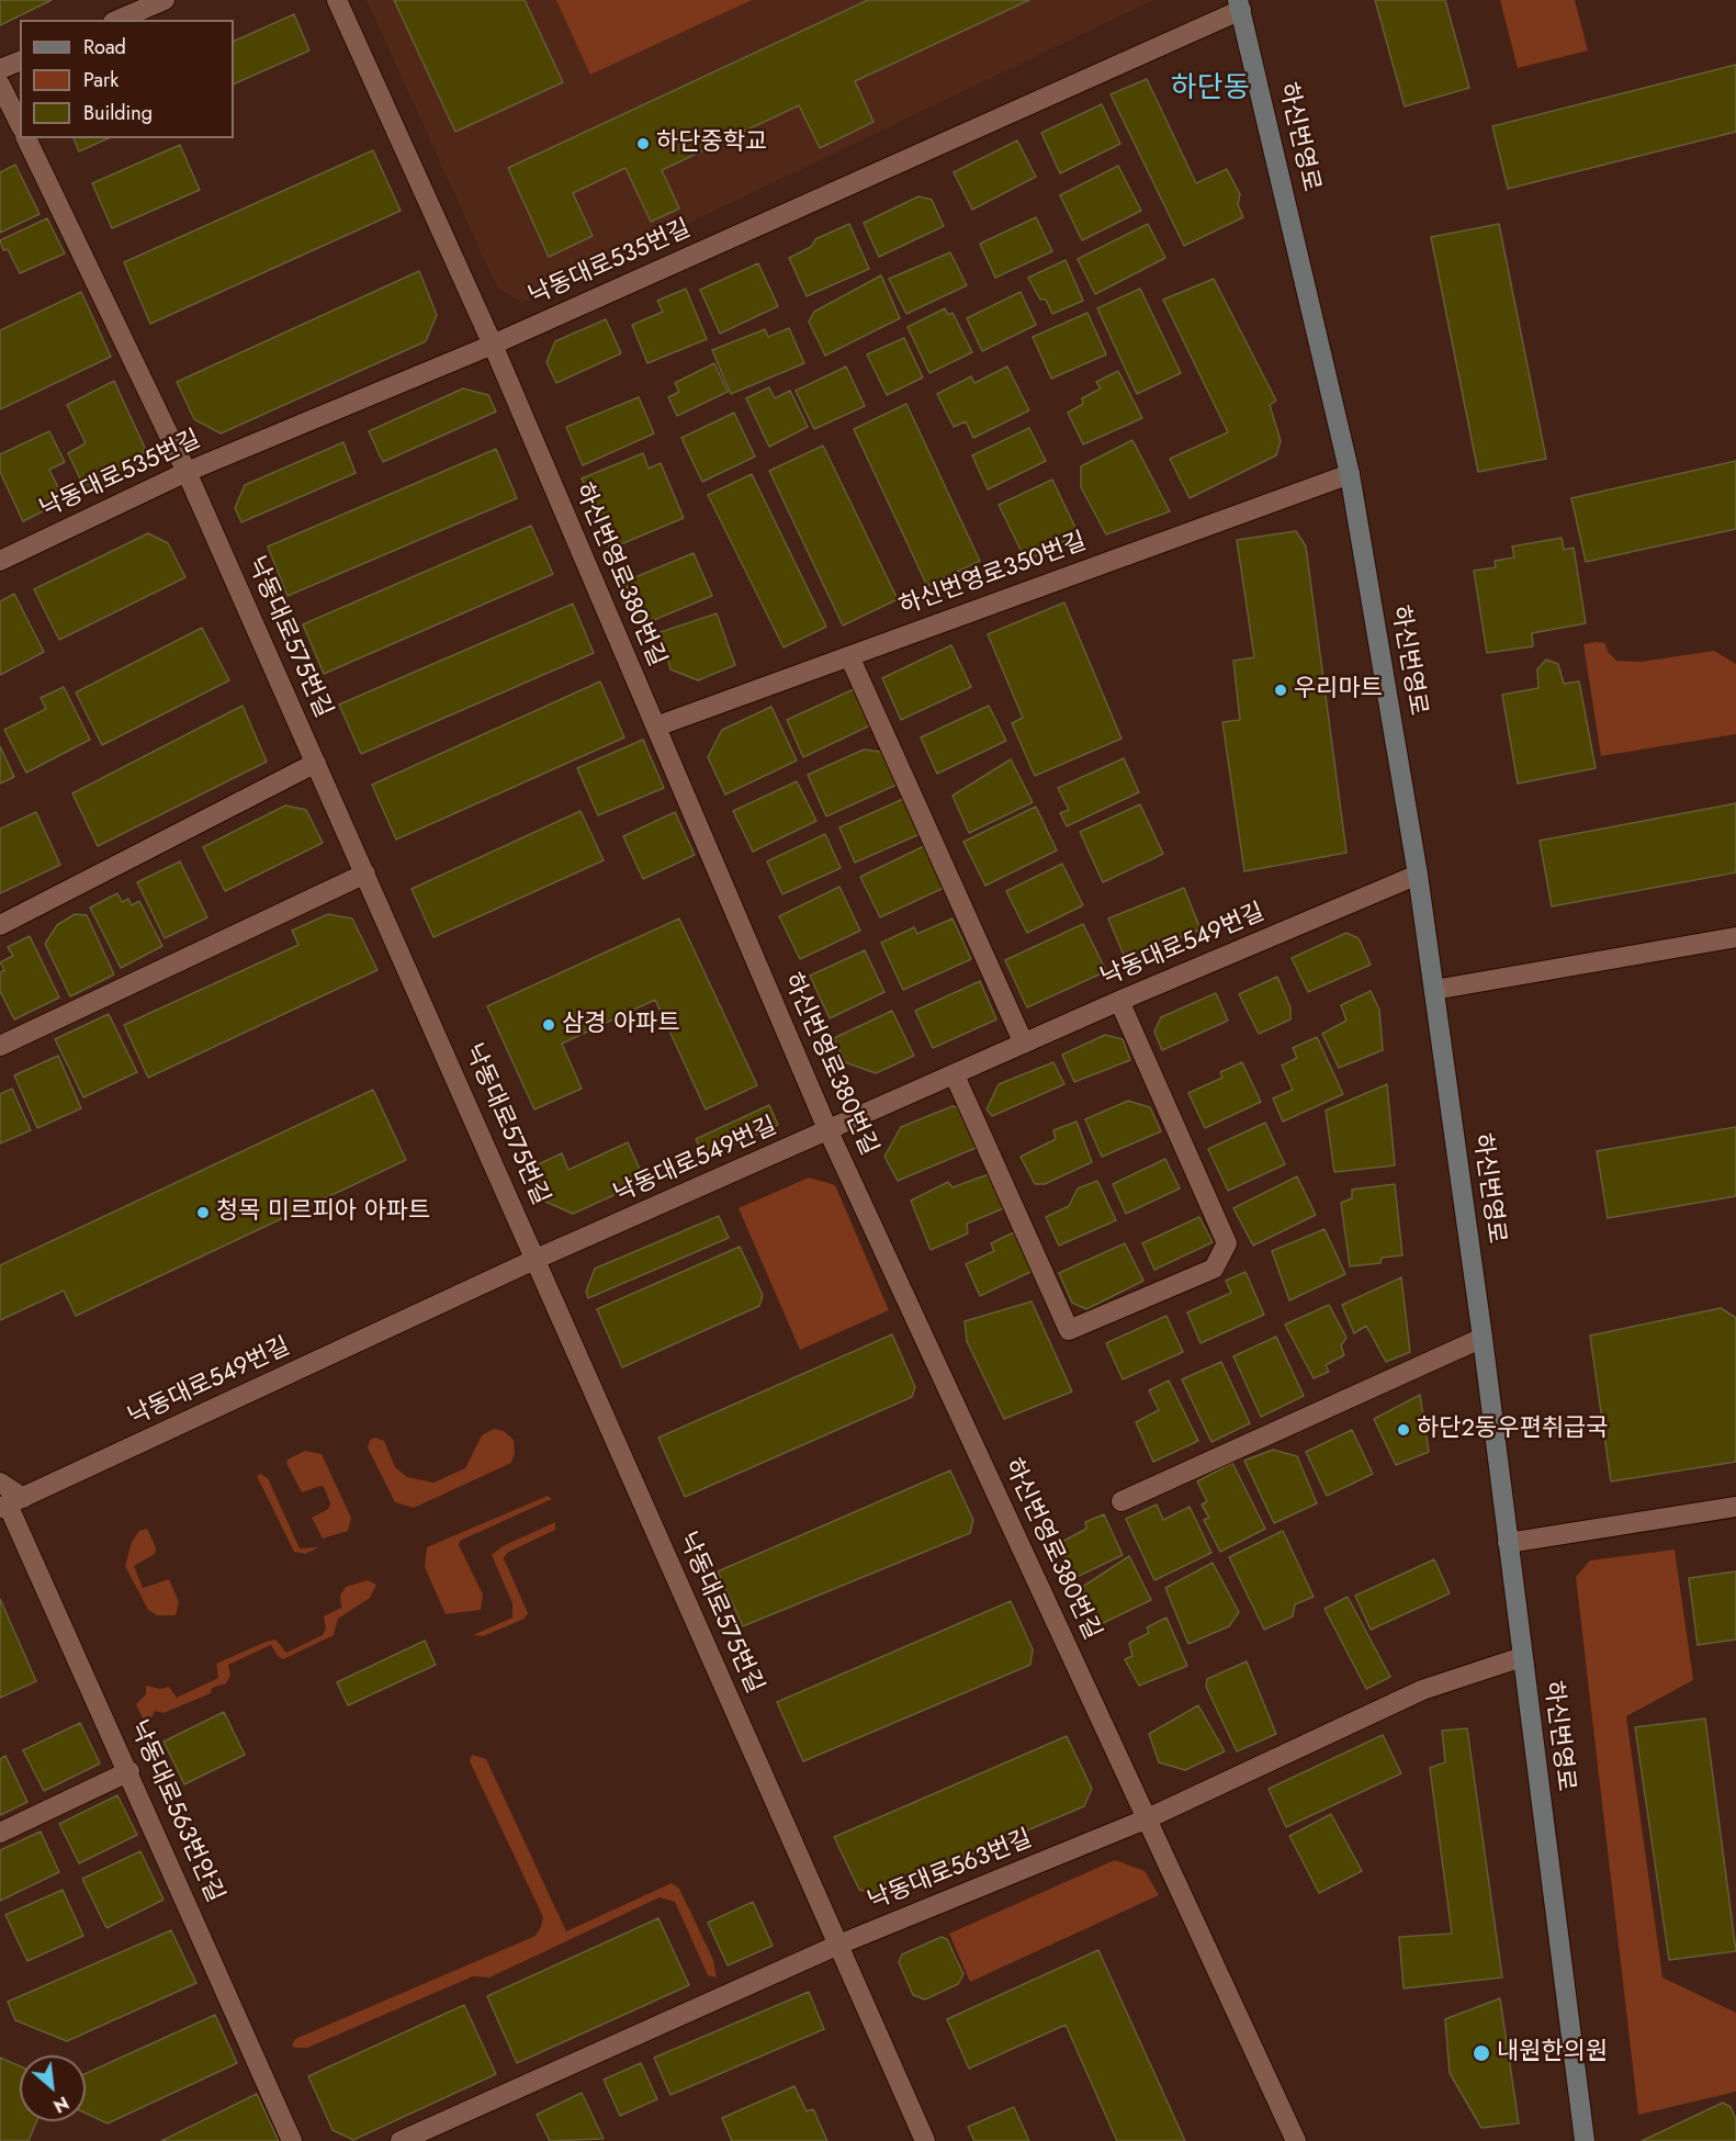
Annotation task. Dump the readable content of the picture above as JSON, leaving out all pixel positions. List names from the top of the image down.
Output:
{
  "streets": {
    "street": [
      "하신번영로",
      "낙동대로535번길",
      "하신번영로380번길",
      "하신번영로350번길",
      "낙동대로575번길",
      "낙동대로549번길",
      "낙동대로563번안길",
      "낙동대로563번길"
    ]
  },
  "crossings": [
    ["하신번영로", "낙동대로535번길"],
    ["하신번영로", "하신번영로350번길"],
    ["하신번영로", "낙동대로549번길"],
    ["하신번영로", "낙동대로563번길"],
    ["낙동대로535번길", "하신번영로380번길"],
    ["낙동대로535번길", "낙동대로575번길"],
    ["하신번영로380번길", "하신번영로350번길"],
    ["하신번영로380번길", "낙동대로549번길"],
    ["하신번영로380번길", "낙동대로563번길"],
    ["낙동대로575번길", "낙동대로549번길"],
    ["낙동대로575번길", "낙동대로563번길"],
    ["낙동대로549번길", "낙동대로563번안길"]
  ],
  "districts": ["하단동"],
  "places": [
    "하단중학교",
    "우리마트",
    "삼경 아파트",
    "청목 미르피아 아파트",
    "하단2동우편취급국",
    "내원한의원"
  ],
  "legend": ["Road", "Park", "Building"],
  "north": "bottom right"
}
